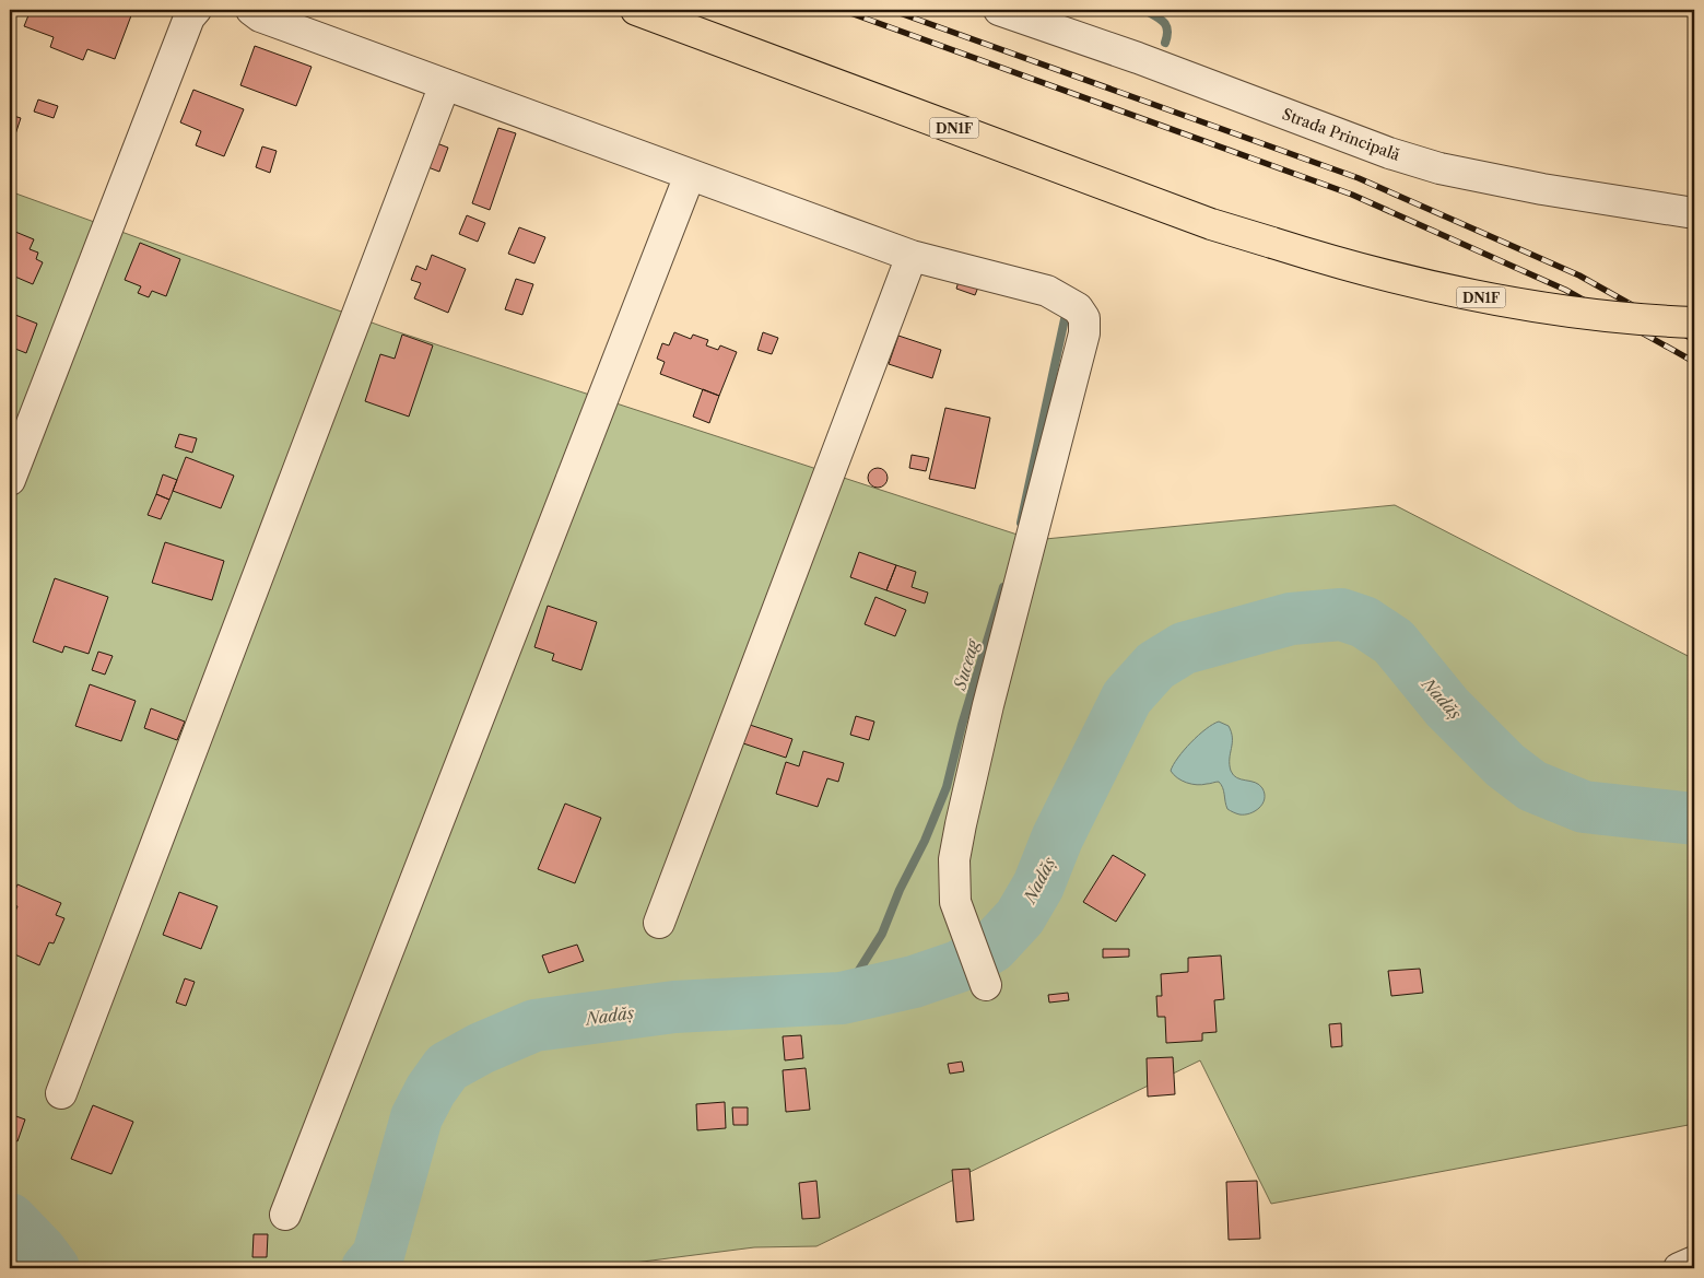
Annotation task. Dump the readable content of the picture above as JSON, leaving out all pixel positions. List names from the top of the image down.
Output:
{
  "streets": {
    "main road": ["DN1F"],
    "street": ["Strada Principală"]
  },
  "water": ["Suceag", "Nadăș"]
}
